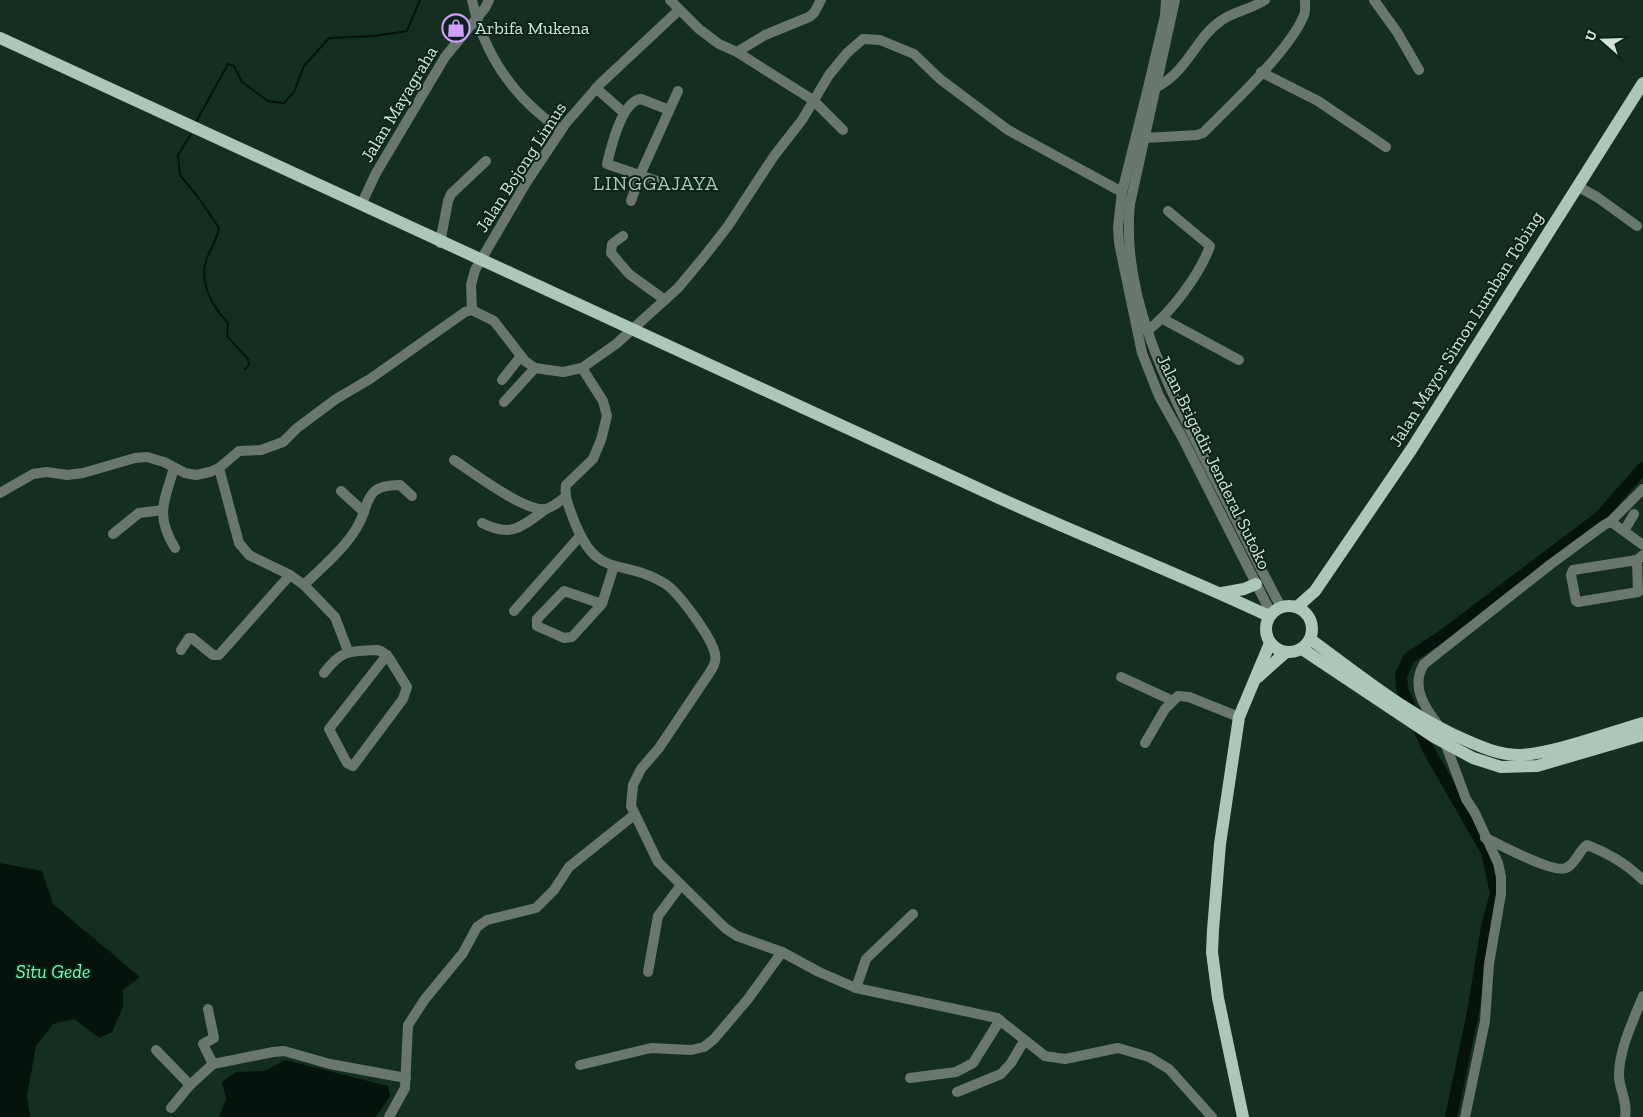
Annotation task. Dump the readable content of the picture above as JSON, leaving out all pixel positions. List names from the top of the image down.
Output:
{
  "streets": {
    "main road": ["Jalan Mayor Simon Lumban Tobing"],
    "street": ["Jalan Mayagraha", "Jalan Bojong Limus", "Jalan Brigadir Jenderal Sutoko"]
  },
  "crossings": [
    ["Jalan Mayor Simon Lumban Tobing", "Jalan Brigadir Jenderal Sutoko"]
  ],
  "districts": ["LINGGAJAYA"],
  "water": ["Situ Gede"],
  "places": {
    "shop": ["Arbifa Mukena"]
  },
  "north": "left"
}
